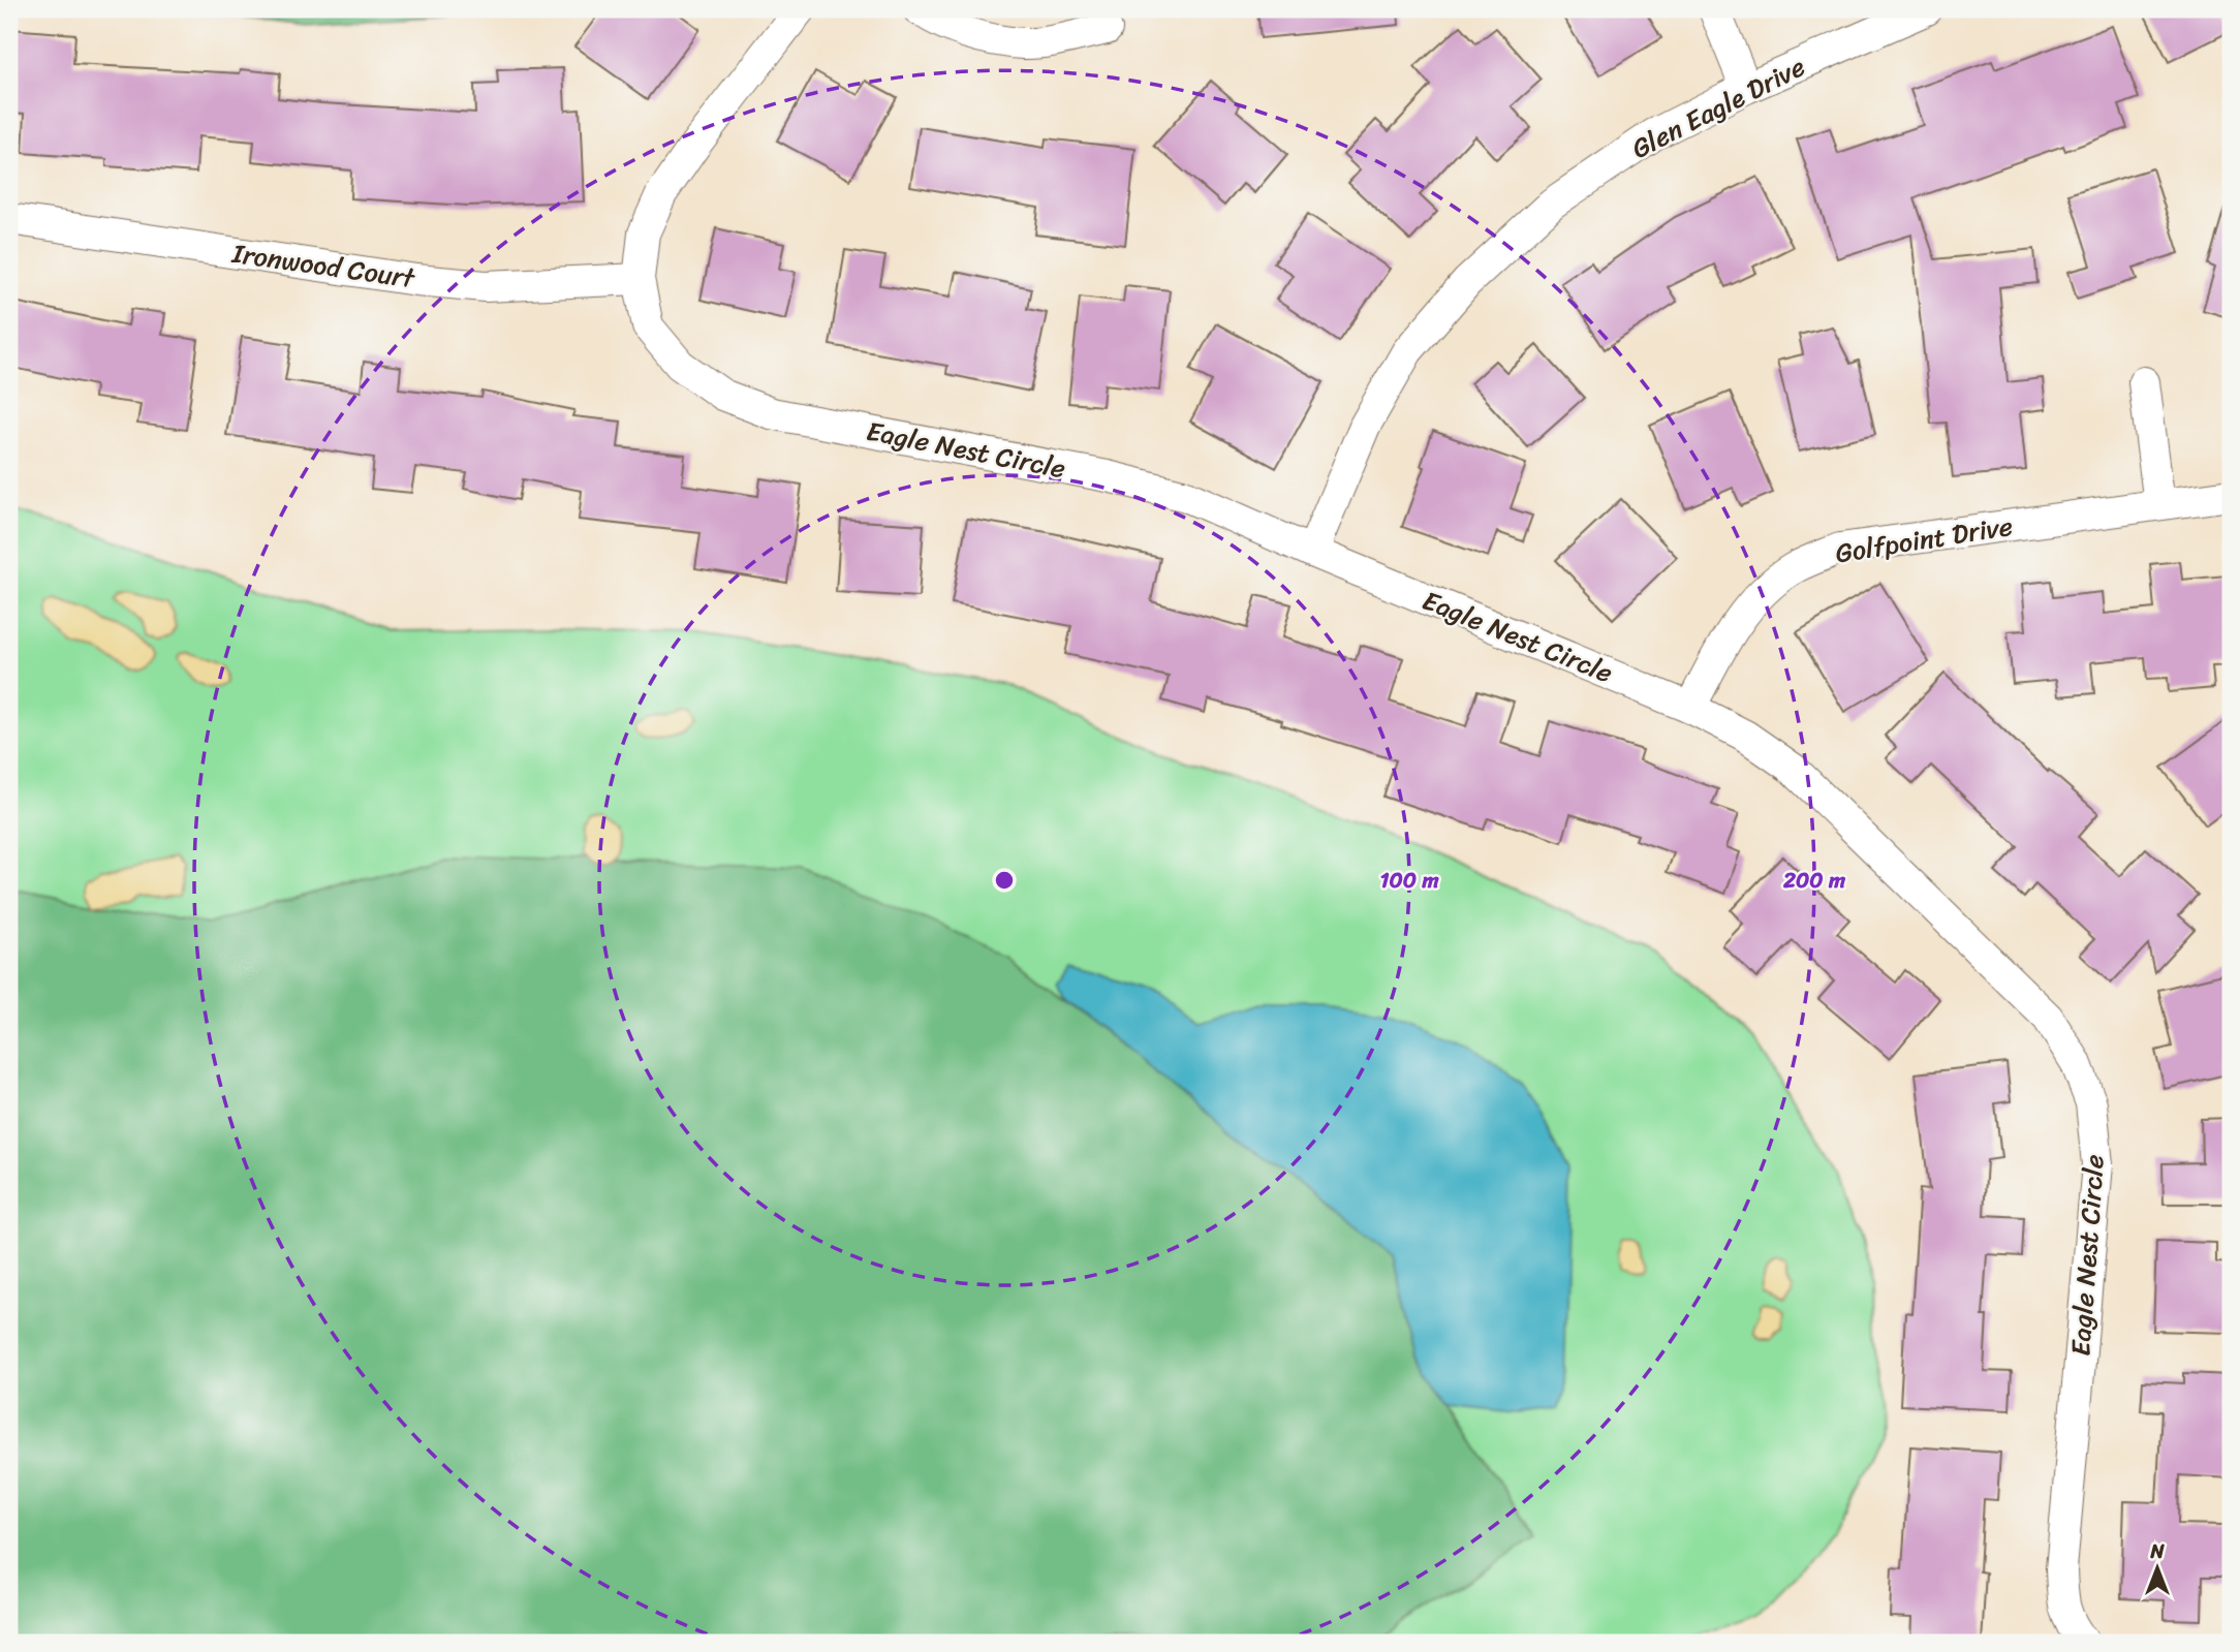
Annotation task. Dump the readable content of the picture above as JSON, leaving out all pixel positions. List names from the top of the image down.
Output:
{
  "streets": {
    "street": [
      "Glen Eagle Drive",
      "Ironwood Court",
      "Eagle Nest Circle",
      "Golfpoint Drive"
    ]
  },
  "crossings": [
    ["Glen Eagle Drive", "Eagle Nest Circle"],
    ["Ironwood Court", "Eagle Nest Circle"],
    ["Eagle Nest Circle", "Golfpoint Drive"]
  ],
  "north": "top",
  "rings": ["100 m", "200 m"]
}
